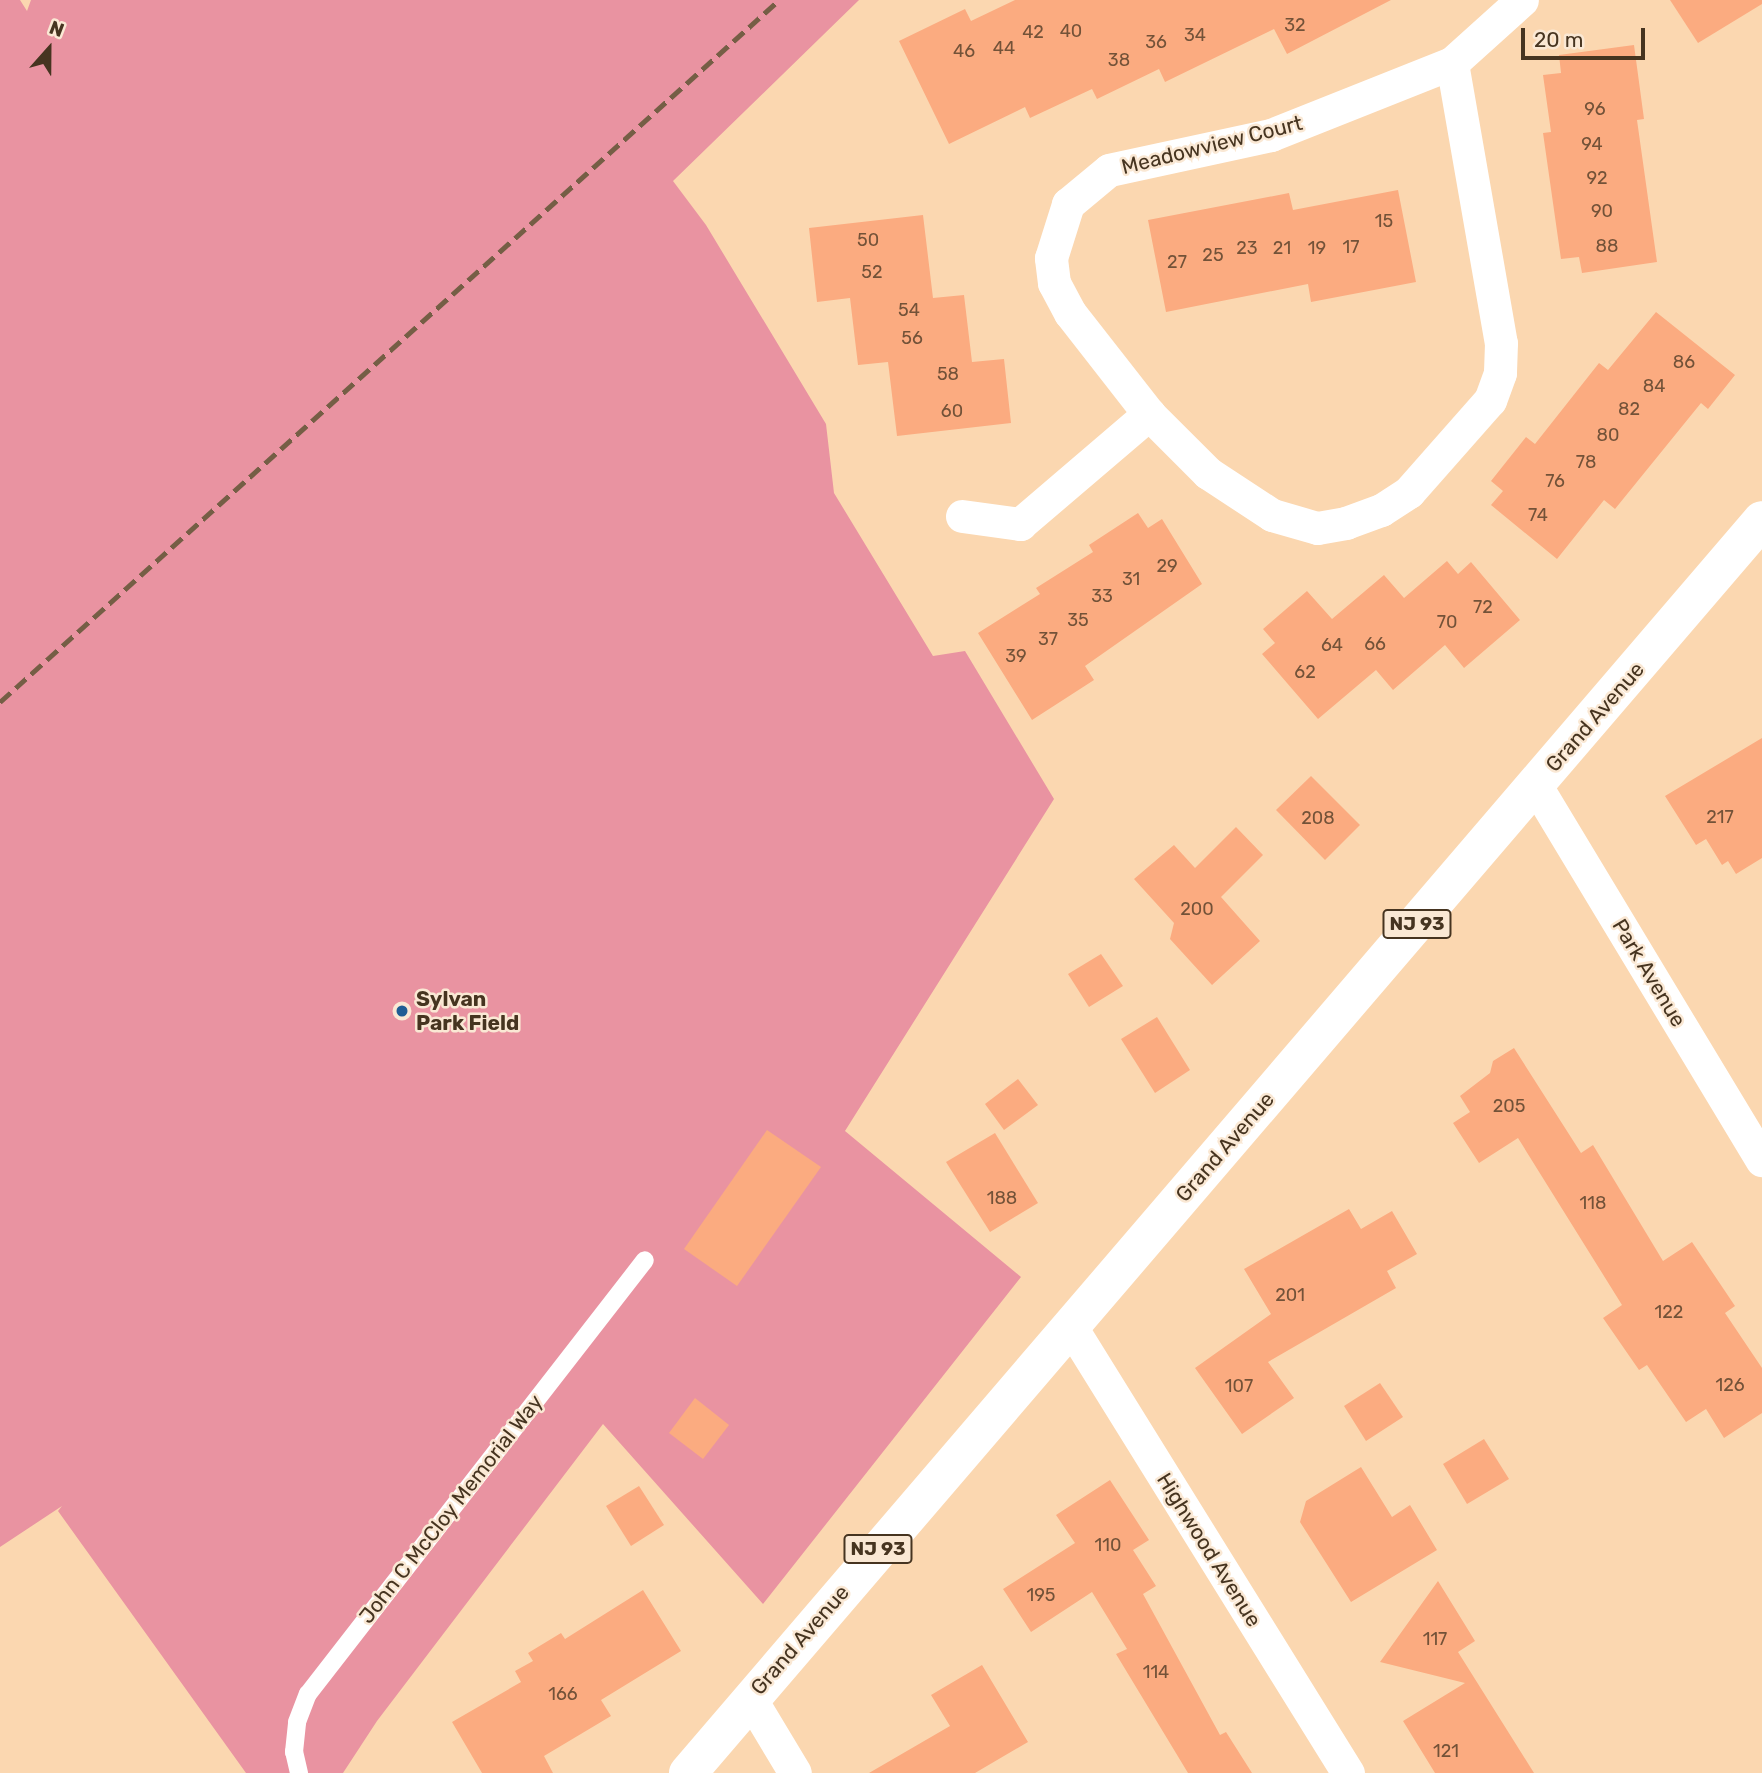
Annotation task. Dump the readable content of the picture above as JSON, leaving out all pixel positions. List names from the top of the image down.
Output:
{
  "streets": {
    "main road": ["Grand Avenue", "NJ 93"],
    "street": ["Meadowview Court", "Park Avenue", "Highwood Avenue"],
    "lane": ["John C McCloy Memorial Way"]
  },
  "crossings": [
    ["Grand Avenue", "Park Avenue"],
    ["Grand Avenue", "Highwood Avenue"]
  ],
  "places": ["Sylvan Park Field"],
  "house_numbers": [
    "32",
    "40",
    "42",
    "34",
    "36",
    "44",
    "46",
    "38",
    "96",
    "94",
    "92",
    "90",
    "15",
    "50",
    "88",
    "17",
    "23",
    "21",
    "19",
    "25",
    "27",
    "52",
    "54",
    "56",
    "86",
    "58",
    "84",
    "82",
    "60",
    "80",
    "78",
    "76",
    "74",
    "29",
    "31",
    "33",
    "72",
    "35",
    "70",
    "37",
    "66",
    "64",
    "39",
    "62",
    "217",
    "208",
    "200",
    "205",
    "188",
    "118",
    "201",
    "122",
    "126",
    "107",
    "110",
    "195",
    "117",
    "114",
    "166",
    "121"
  ],
  "scale_bar": "20 m",
  "north": "top"
}
